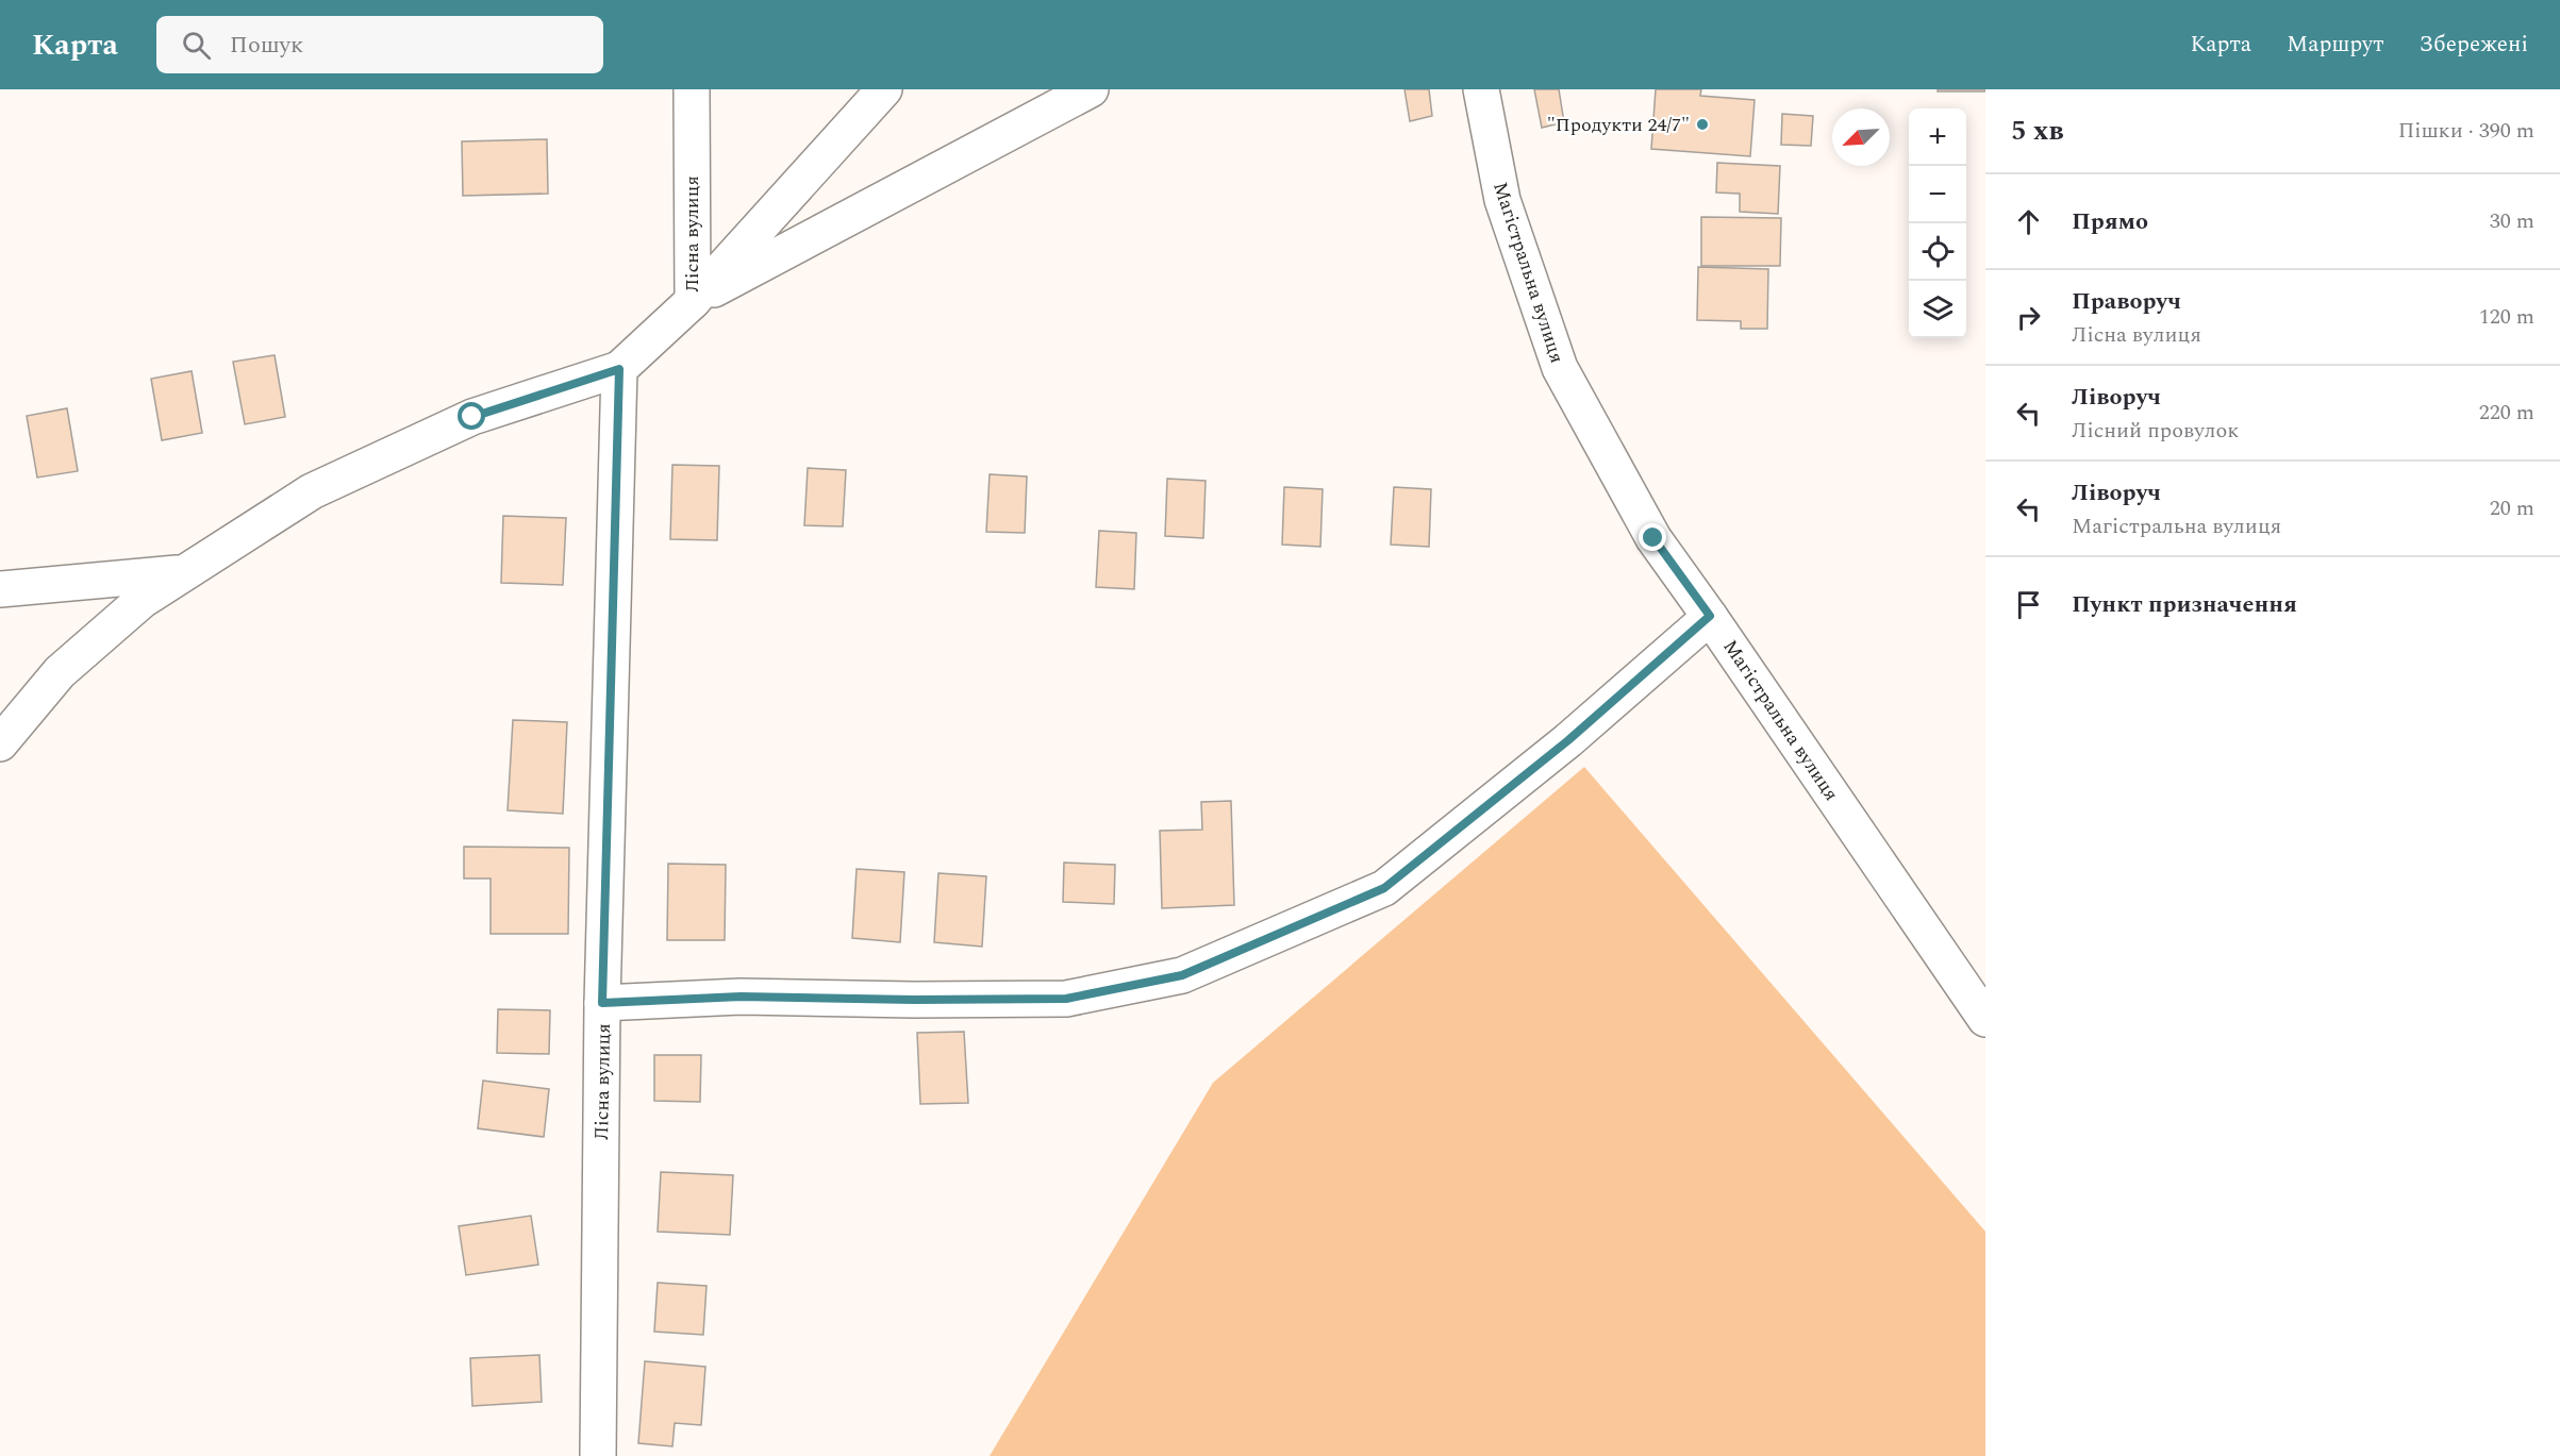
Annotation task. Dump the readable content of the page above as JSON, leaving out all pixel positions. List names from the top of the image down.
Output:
{
  "streets": {
    "street": ["Лісна вулиця", "Магістральна вулиця"]
  },
  "places": ["\"Продукти 24/7\""],
  "north": "bottom left",
  "page": {
    "header": "Карта",
    "search": "Пошук",
    "nav": ["Карта", "Маршрут", "Збережені"],
    "heading": ["5 хв", "Пішки · 390 m"],
    "map_buttons": ["+", "−"],
    "list": [
      ["Прямо", "30 m"],
      ["Праворуч", "Лісна вулиця", "120 m"],
      ["Ліворуч", "Лісний провулок", "220 m"],
      ["Ліворуч", "Магістральна вулиця", "20 m"],
      "Пункт призначення"
    ]
  }
}
